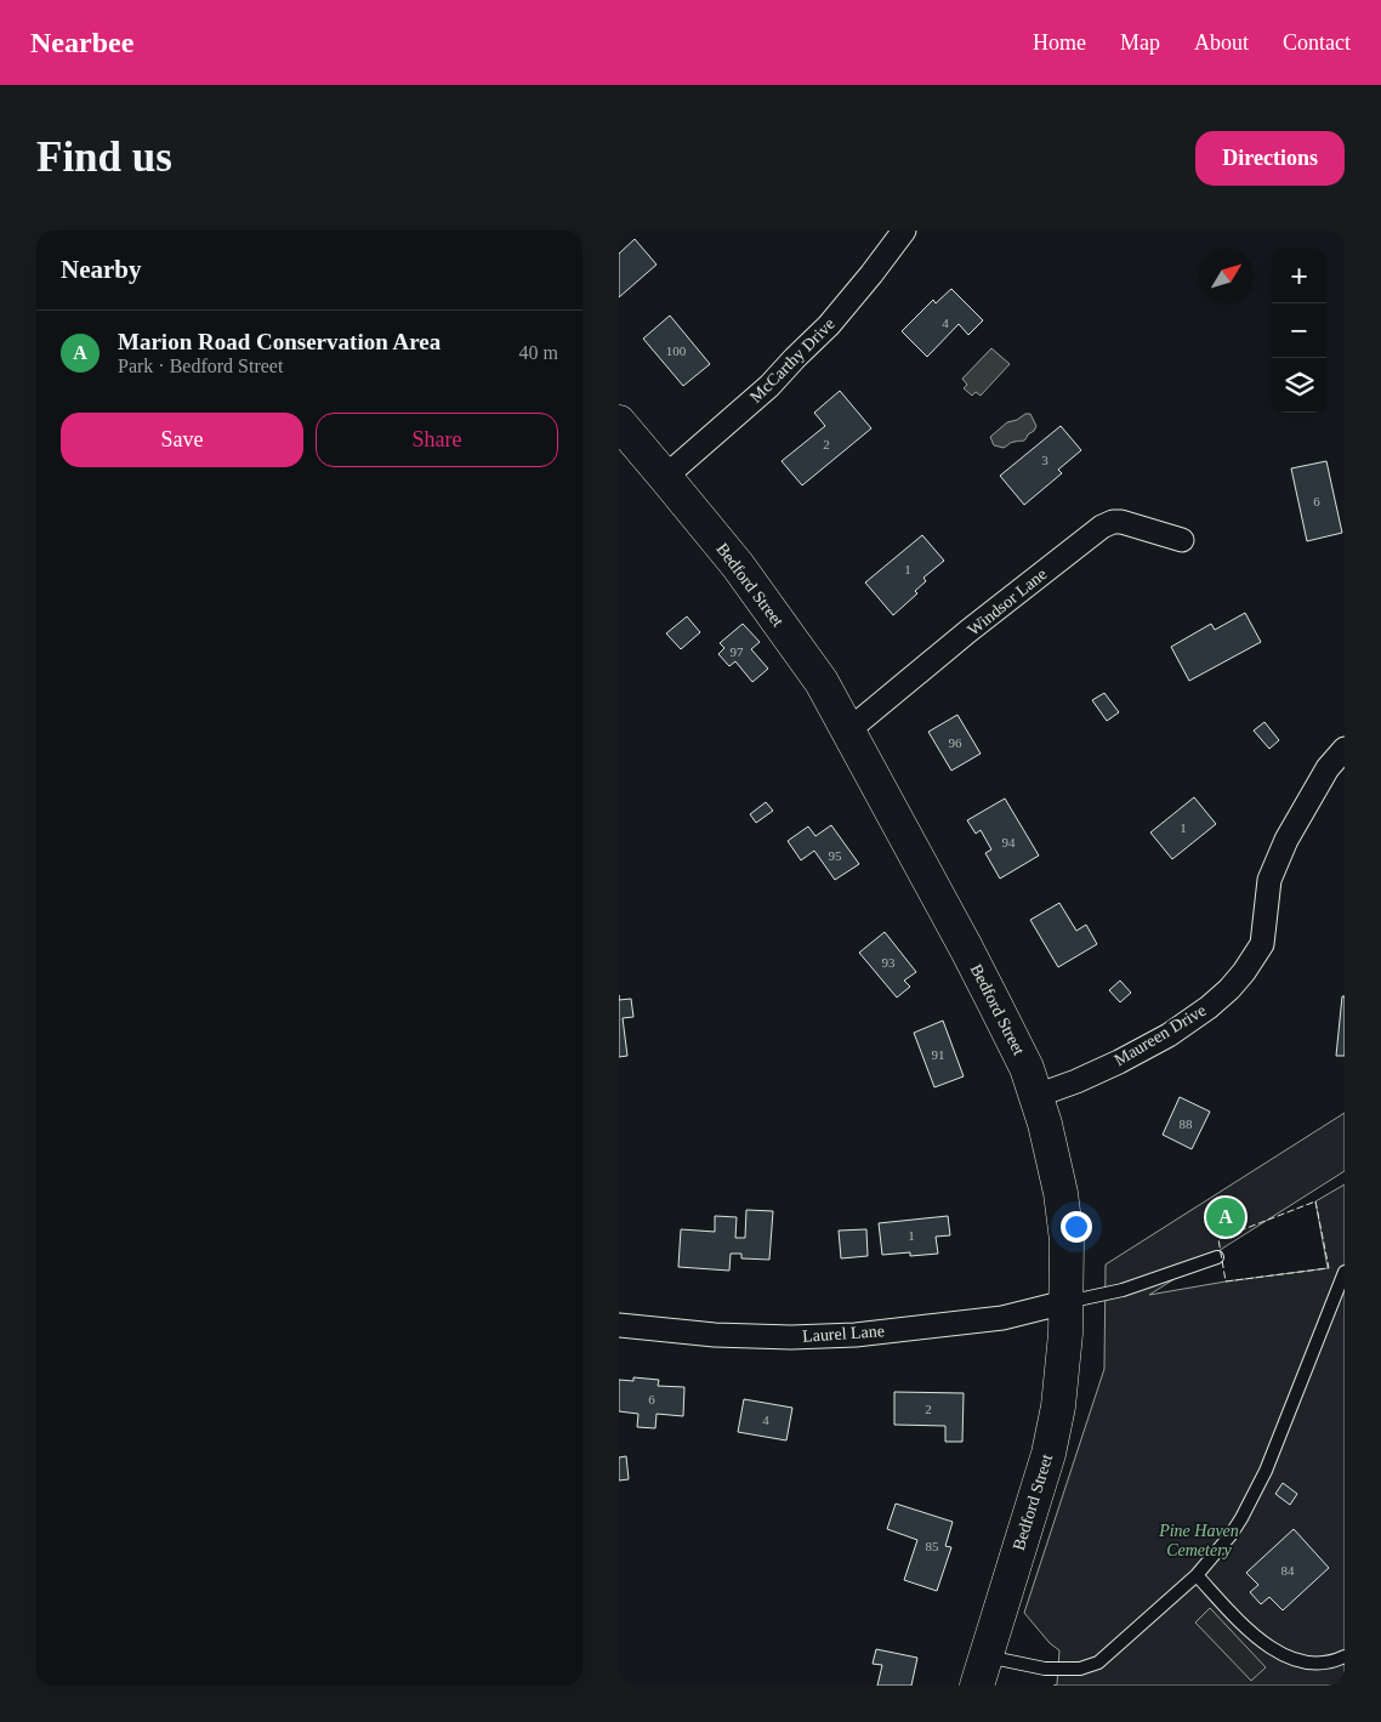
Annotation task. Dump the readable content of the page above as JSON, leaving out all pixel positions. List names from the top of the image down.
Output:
{
  "streets": {
    "main road": ["Bedford Street"],
    "street": [
      "McCarthy Drive",
      "Windsor Lane",
      "Maureen Drive",
      "Laurel Lane"
    ]
  },
  "crossings": [
    ["McCarthy Drive", "Bedford Street"],
    ["Bedford Street", "Windsor Lane"],
    ["Bedford Street", "Maureen Drive"],
    ["Bedford Street", "Laurel Lane"]
  ],
  "parks": ["Pine Haven Cemetery"],
  "house_numbers": [
    "4",
    "100",
    "2",
    "3",
    "6",
    "1",
    "97",
    "96",
    "1",
    "94",
    "95",
    "93",
    "91",
    "88",
    "1",
    "6",
    "2",
    "4",
    "85",
    "84"
  ],
  "north": "top right",
  "page": {
    "header": "Nearbee",
    "nav": [
      "Home",
      "Map",
      "About",
      "Contact"
    ],
    "buttons": [
      "Directions",
      ["Save", "Share"]
    ],
    "title": "Find us",
    "heading": "Nearby",
    "map_buttons": ["+", "−"],
    "list": [
      {
        "mark": "A",
        "name": "Marion Road Conservation Area",
        "note": "Park · Bedford Street",
        "value": "40 m"
      }
    ],
    "pins": "A"
  }
}
